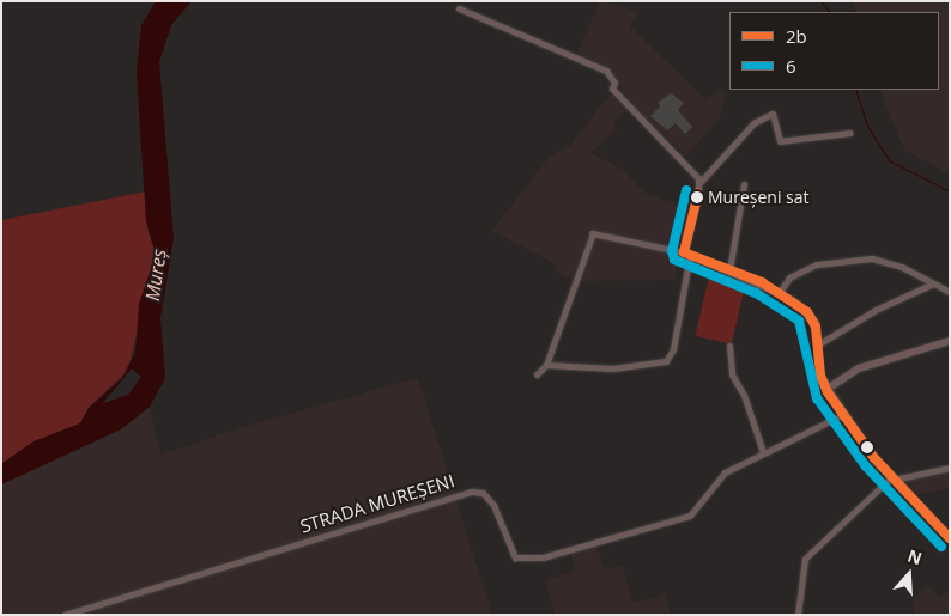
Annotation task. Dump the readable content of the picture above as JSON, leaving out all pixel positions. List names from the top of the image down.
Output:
{
  "streets": {
    "street": ["STRADA MUREȘENI"]
  },
  "water": ["Mureș"],
  "places": ["Mureșeni sat"],
  "lines": ["transit line 6", "transit line 2b"],
  "legend": ["2b", "6"],
  "north": "top"
}
